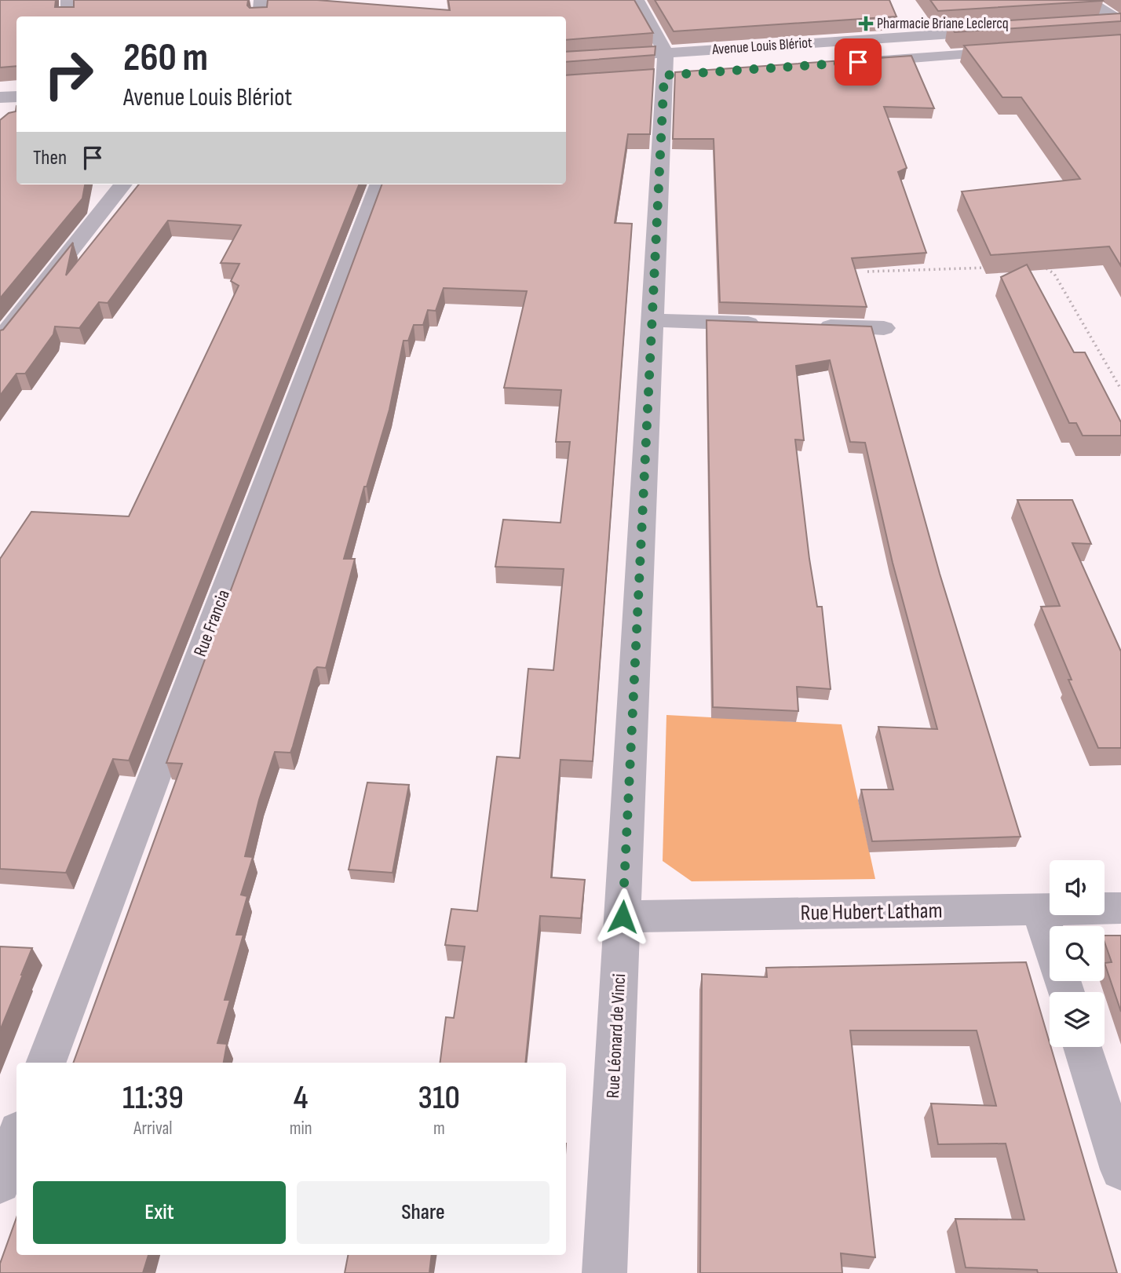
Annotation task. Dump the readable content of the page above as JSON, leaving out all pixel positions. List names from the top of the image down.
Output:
{
  "streets": {
    "street": [
      "Avenue Louis Blériot",
      "Rue Francia",
      "Rue Hubert Latham",
      "Rue Léonard de Vinci"
    ]
  },
  "crossings": [
    ["Avenue Louis Blériot", "Rue Léonard de Vinci"],
    ["Rue Hubert Latham", "Rue Léonard de Vinci"]
  ],
  "places": {
    "health": ["Pharmacie Briane Leclercq"]
  },
  "page": {
    "turn": ["260 m", "Avenue Louis Blériot"],
    "then": "Then",
    "eta": [
      "11:39",
      "Arrival",
      "4",
      "min",
      "310",
      "m"
    ],
    "buttons": ["Exit", "Share"]
  }
}
